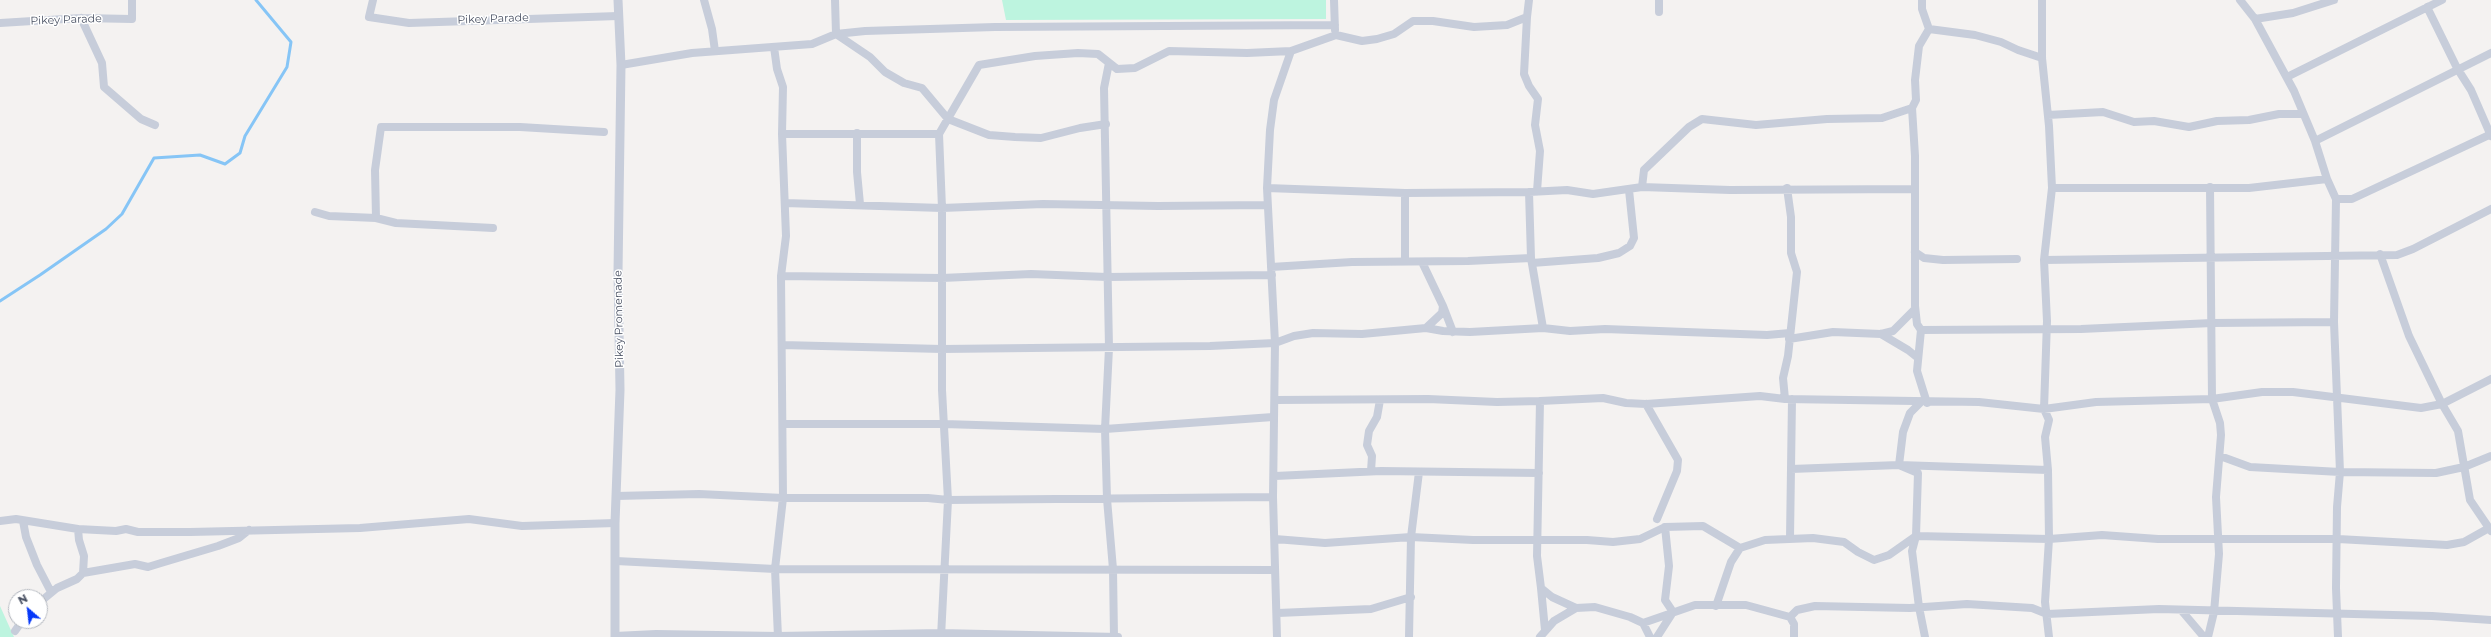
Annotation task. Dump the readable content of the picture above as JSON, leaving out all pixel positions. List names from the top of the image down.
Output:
{
  "streets": {
    "street": ["Pikey Parade", "Pikey Promenade"]
  },
  "crossings": [
    ["Pikey Parade", "Pikey Promenade"]
  ],
  "north": "top left"
}
